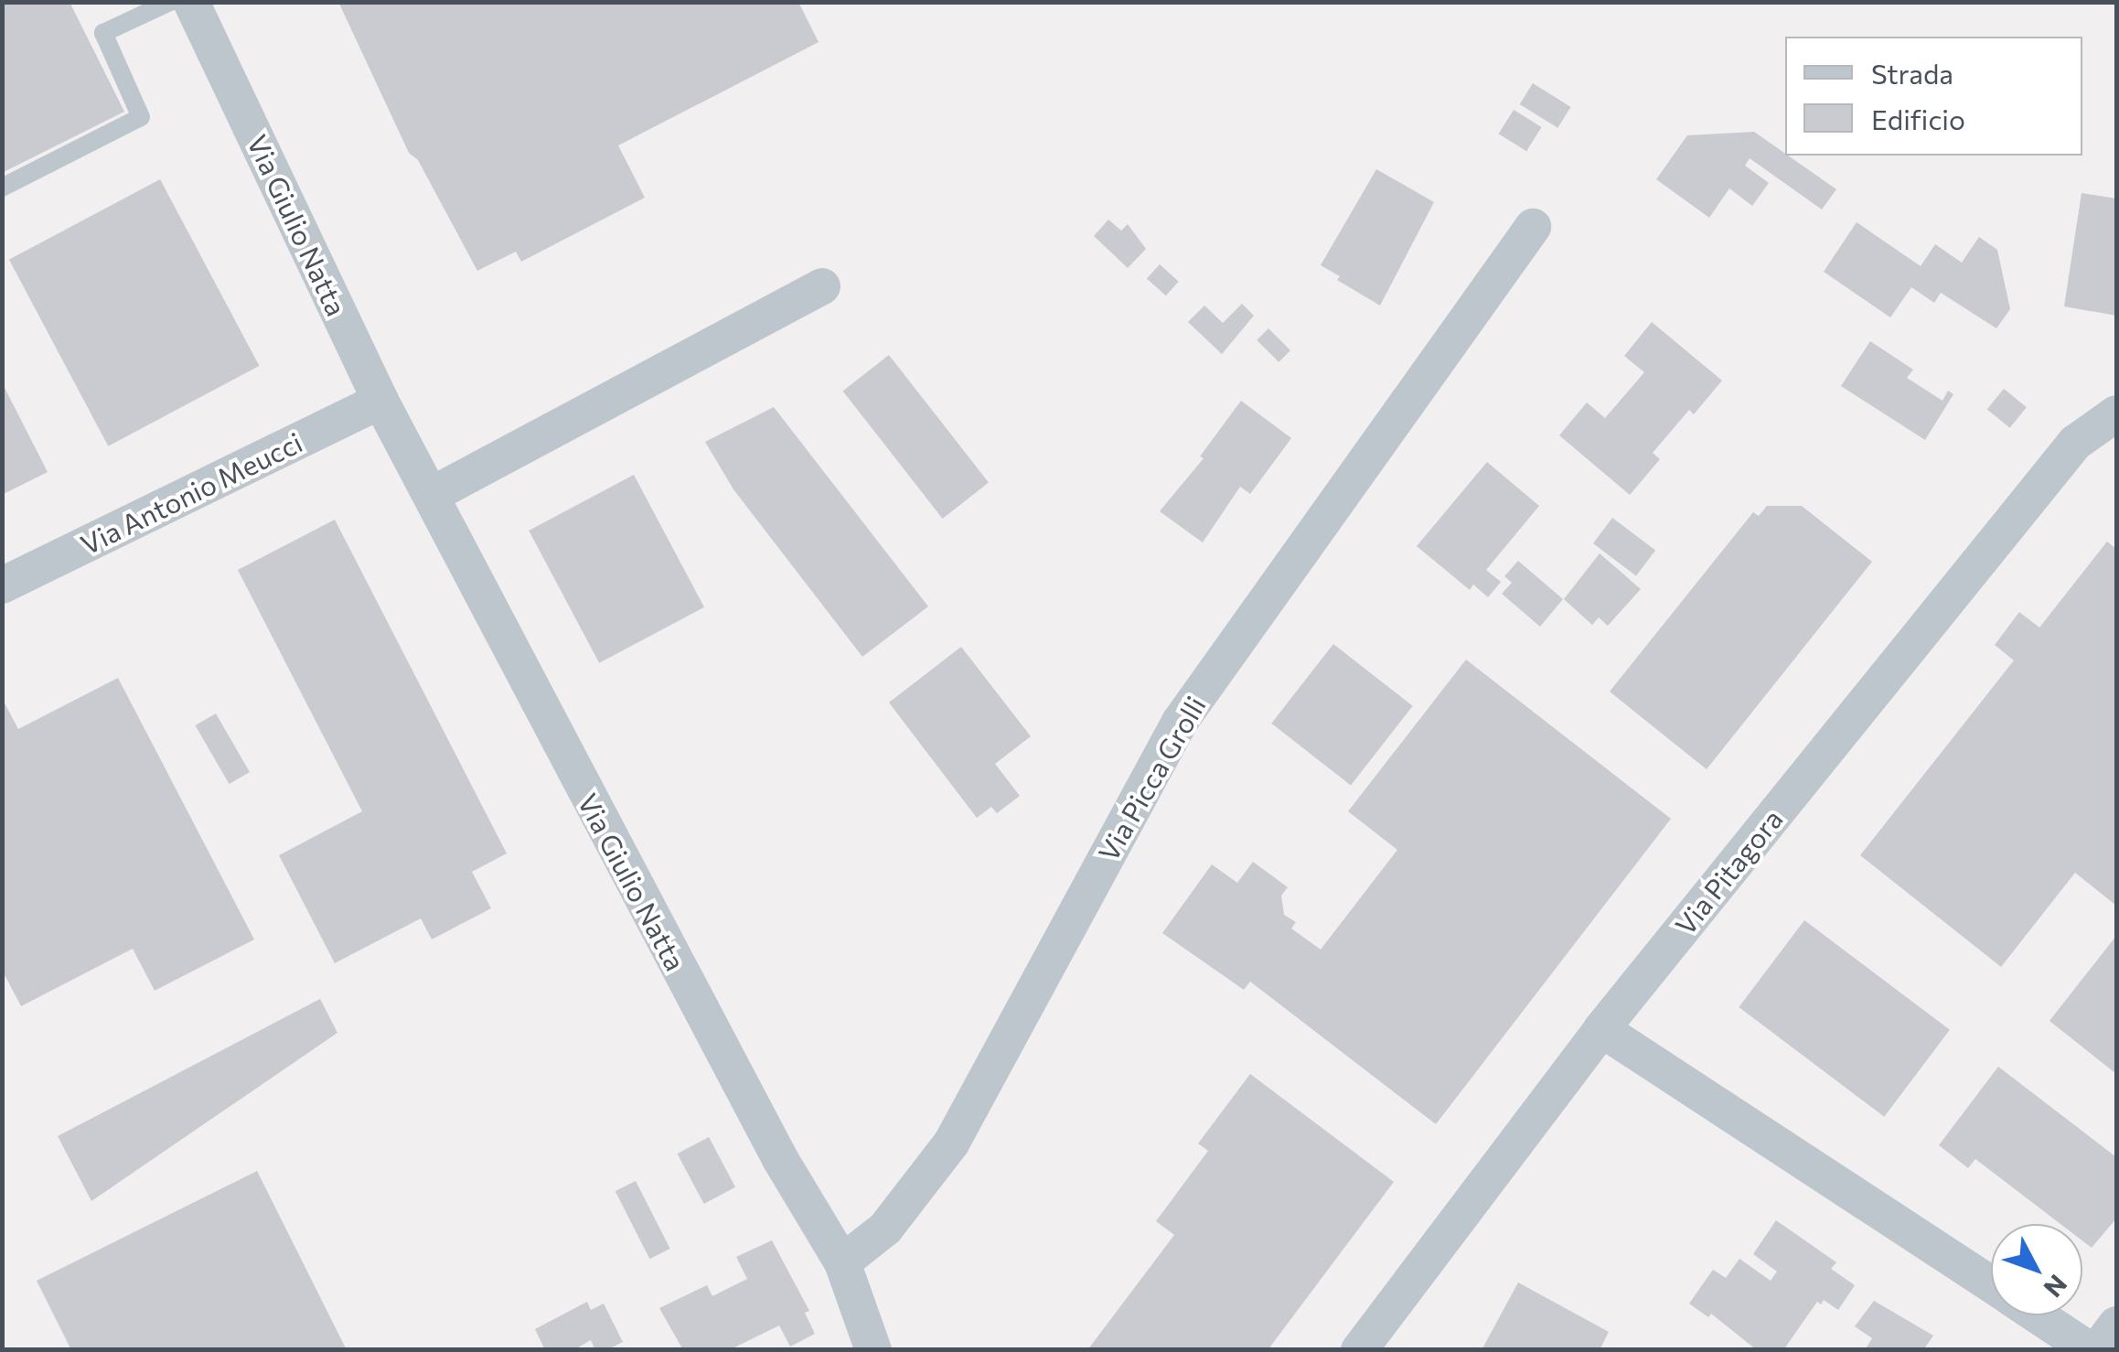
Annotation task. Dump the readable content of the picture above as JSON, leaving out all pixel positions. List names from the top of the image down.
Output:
{
  "streets": {
    "street": [
      "Via Giulio Natta",
      "Via Antonio Meucci",
      "Via Picca Grolli",
      "Via Pitagora"
    ]
  },
  "crossings": [
    ["Via Giulio Natta", "Via Antonio Meucci"],
    ["Via Giulio Natta", "Via Picca Grolli"]
  ],
  "legend": ["Strada", "Edificio"],
  "north": "bottom right"
}
